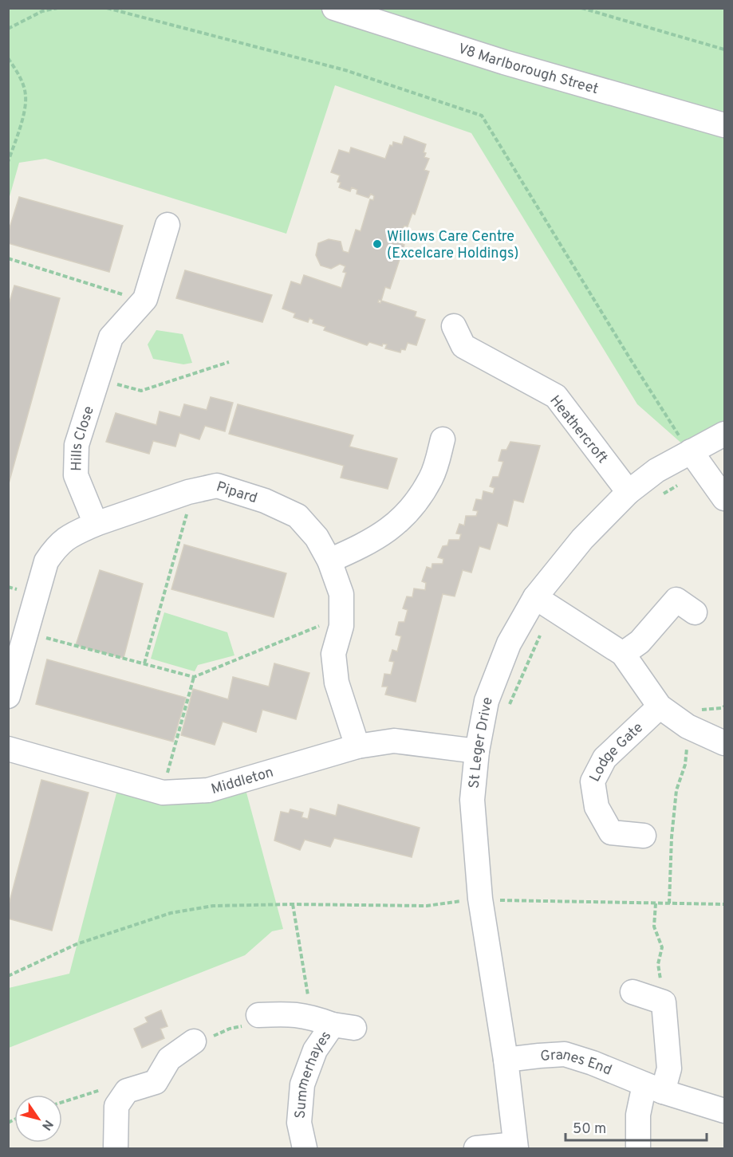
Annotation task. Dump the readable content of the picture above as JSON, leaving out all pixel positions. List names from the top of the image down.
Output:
{
  "streets": {
    "street": [
      "V8 Marlborough Street",
      "Heathercroft",
      "Hills Close",
      "Pipard",
      "St Leger Drive",
      "Lodge Gate",
      "Middleton",
      "Granes End",
      "Summerhayes"
    ]
  },
  "crossings": [
    ["Heathercroft", "St Leger Drive"],
    ["Hills Close", "Pipard"],
    ["Pipard", "Middleton"],
    ["St Leger Drive", "Middleton"],
    ["St Leger Drive", "Granes End"]
  ],
  "places": ["Willows Care Centre (Excelcare Holdings)"],
  "scale_bar": "50 m",
  "north": "bottom right"
}
